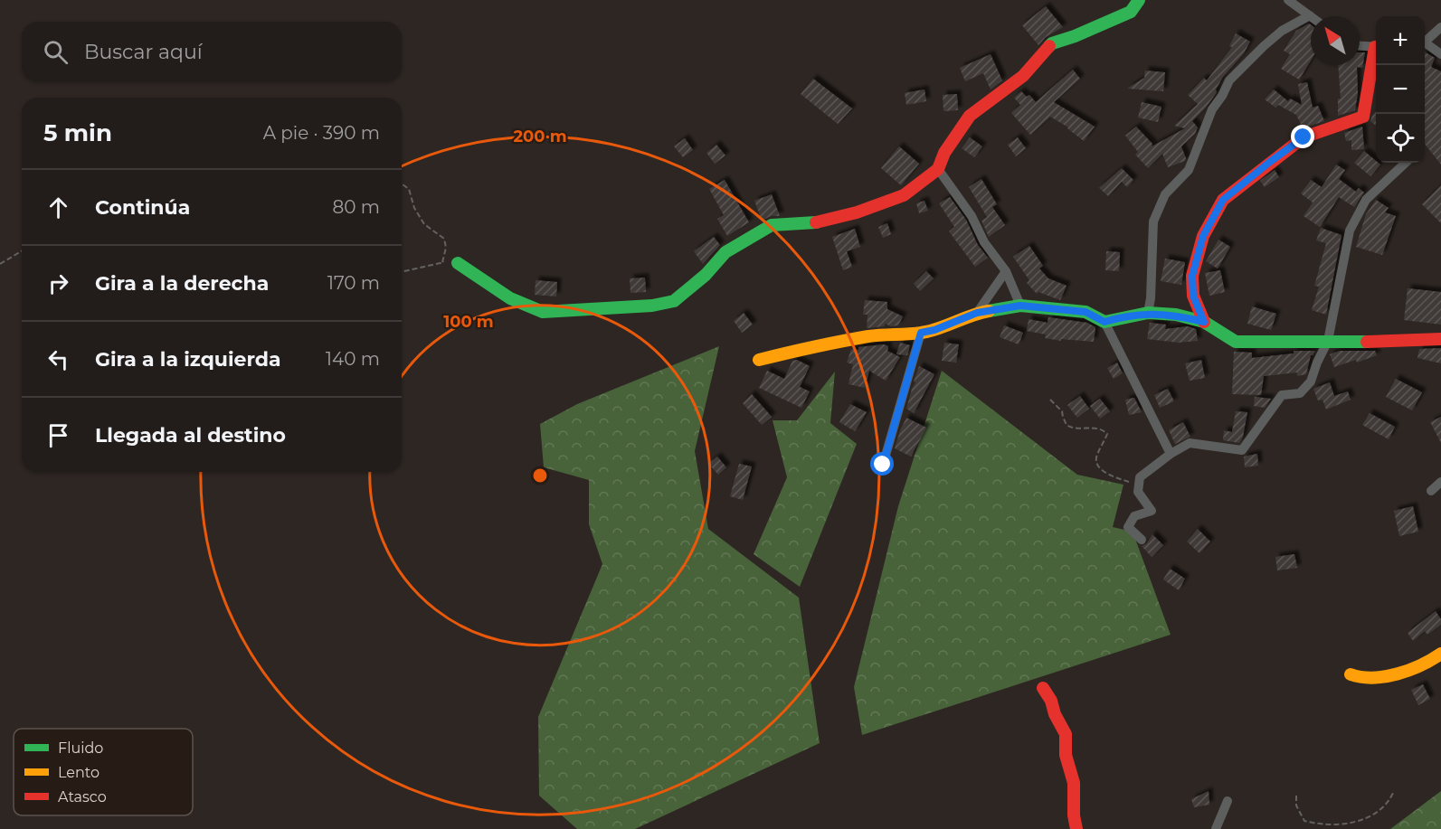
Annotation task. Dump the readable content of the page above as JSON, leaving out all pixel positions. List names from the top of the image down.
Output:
{
  "legend": ["Fluido", "Lento", "Atasco"],
  "north": "top left",
  "page": {
    "map_buttons": ["+", "−"],
    "search": "Buscar aquí",
    "heading": ["5 min", "A pie · 390 m"],
    "list": [
      ["Continúa", "80 m"],
      ["Gira a la derecha", "170 m"],
      ["Gira a la izquierda", "140 m"],
      "Llegada al destino"
    ]
  },
  "rings": ["200 m", "100 m"]
}
